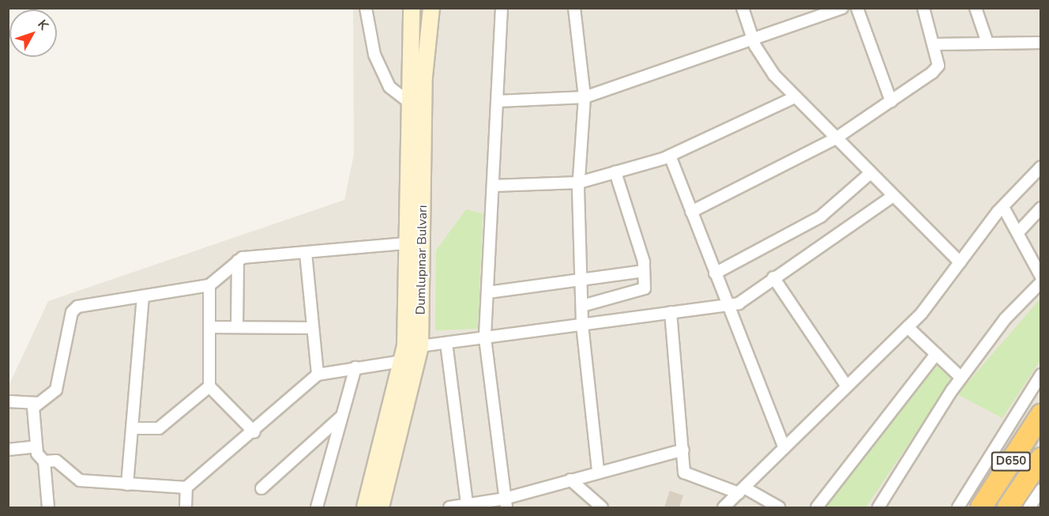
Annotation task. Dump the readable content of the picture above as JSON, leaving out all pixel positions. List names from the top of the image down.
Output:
{
  "streets": {
    "highway": ["D650"],
    "main road": ["Dumlupınar Bulvarı"]
  },
  "north": "top right"
}
